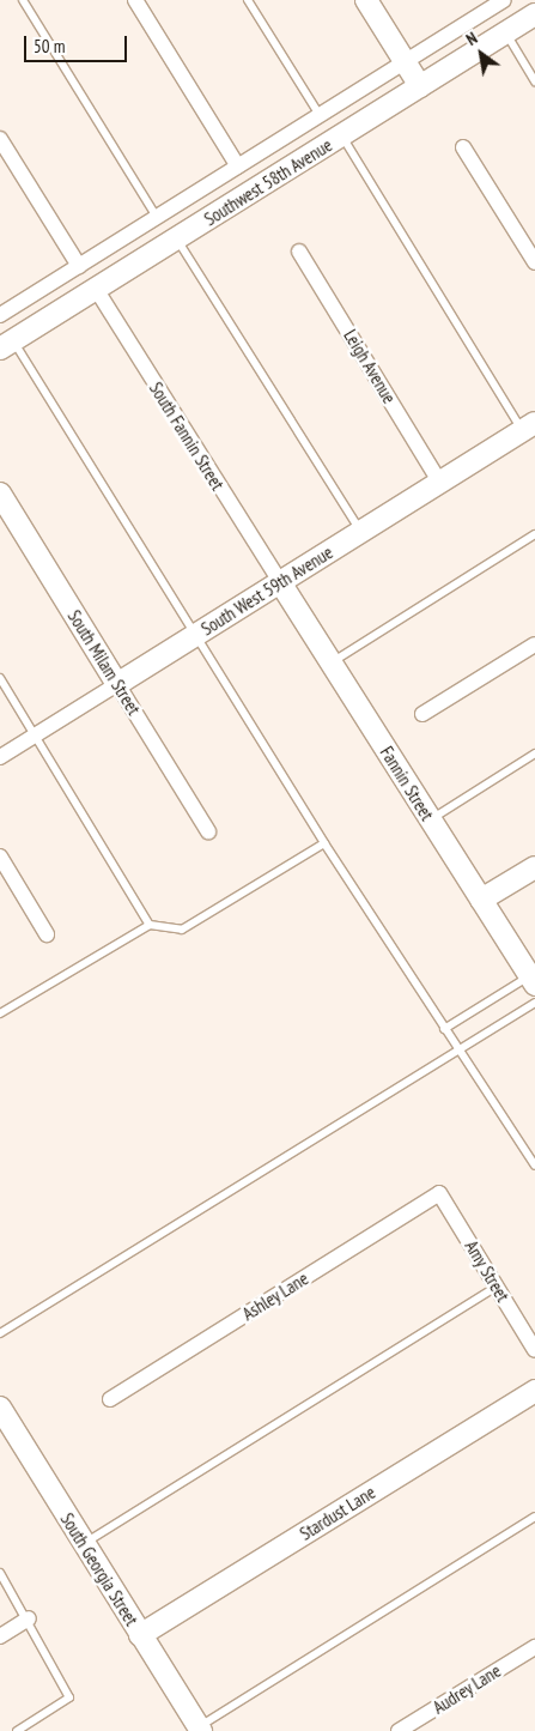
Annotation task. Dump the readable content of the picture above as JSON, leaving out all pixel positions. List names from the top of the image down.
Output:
{
  "streets": {
    "street": [
      "Southwest 58th Avenue",
      "Leigh Avenue",
      "South Fannin Street",
      "South West 59th Avenue",
      "South Milam Street",
      "Fannin Street",
      "Amy Street",
      "Ashley Lane",
      "Stardust Lane",
      "South Georgia Street",
      "Audrey Lane"
    ]
  },
  "crossings": [
    ["Southwest 58th Avenue", "South Fannin Street"],
    ["Leigh Avenue", "South West 59th Avenue"],
    ["South Fannin Street", "South West 59th Avenue"],
    ["South Fannin Street", "Fannin Street"],
    ["South West 59th Avenue", "South Milam Street"],
    ["South West 59th Avenue", "Fannin Street"],
    ["Amy Street", "Ashley Lane"],
    ["Stardust Lane", "South Georgia Street"]
  ],
  "scale_bar": "50 m",
  "north": "top left"
}
